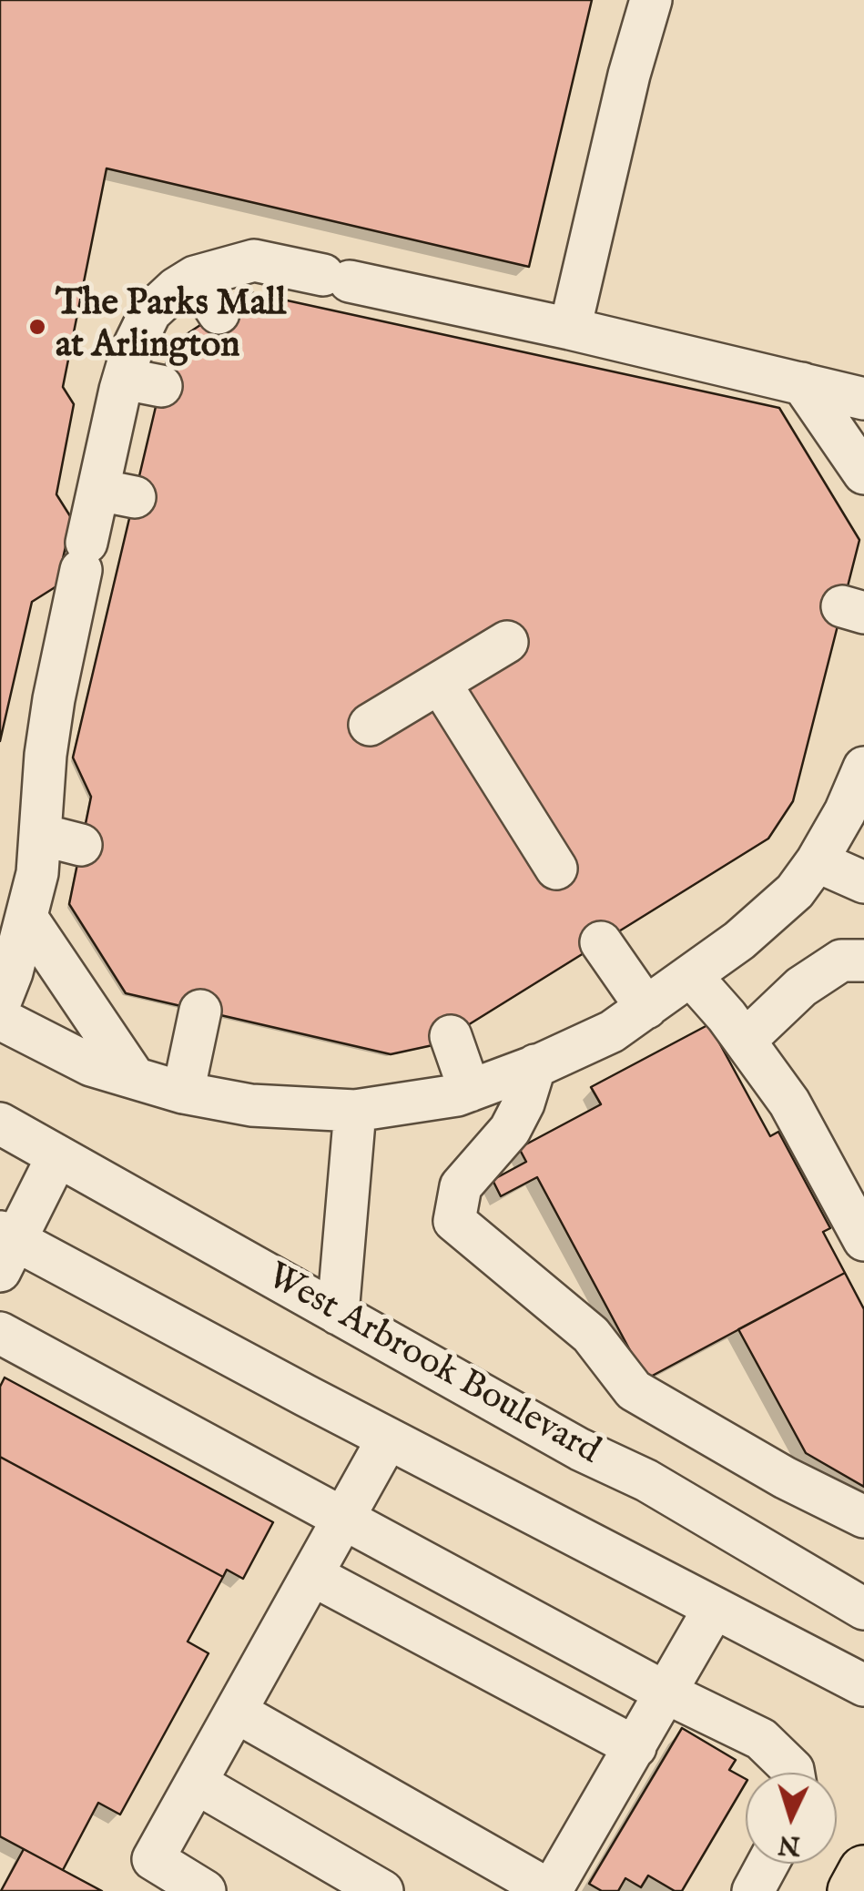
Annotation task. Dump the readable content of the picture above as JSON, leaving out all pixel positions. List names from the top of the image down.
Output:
{
  "streets": {
    "street": ["West Arbrook Boulevard"]
  },
  "places": ["The Parks Mall at Arlington"],
  "north": "bottom"
}
